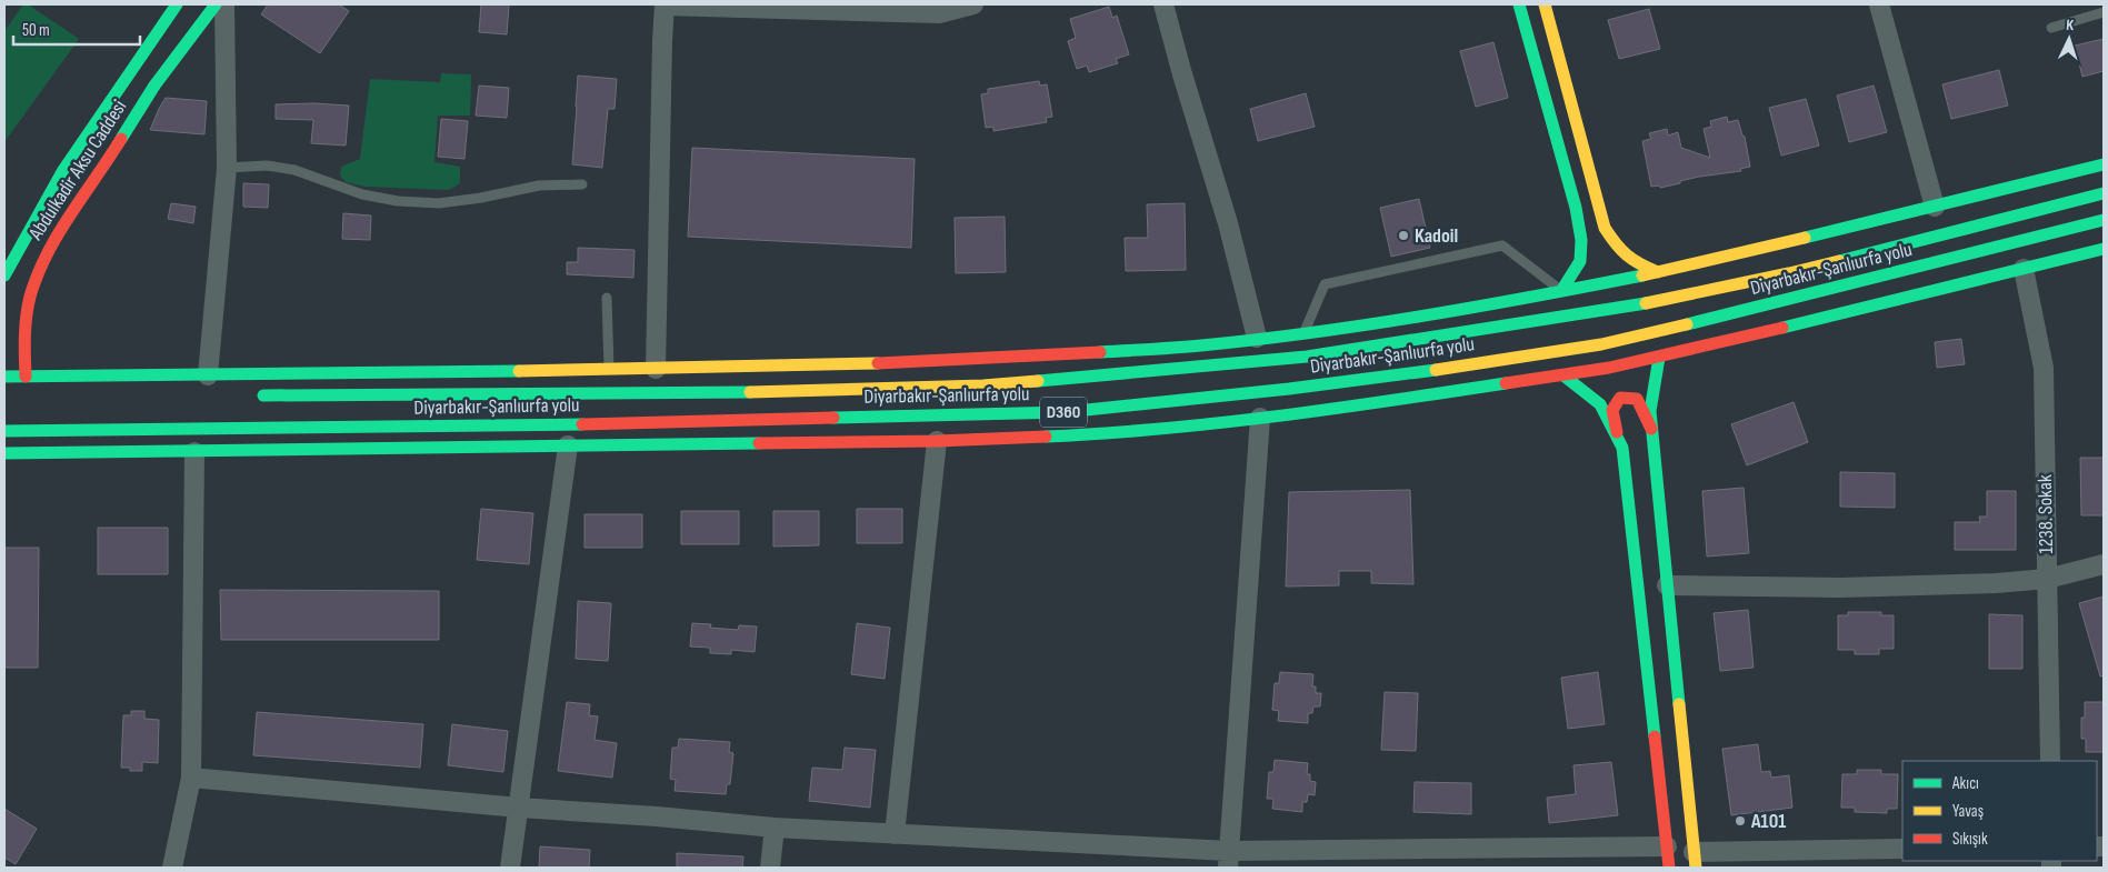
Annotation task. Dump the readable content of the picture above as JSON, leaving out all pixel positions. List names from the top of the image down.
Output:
{
  "streets": {
    "main road": ["Abdulkadir Aksu Caddesi", "Diyarbakır-Şanlıurfa yolu", "D360"],
    "street": ["1238. Sokak"]
  },
  "places": ["Kadoil", "A101"],
  "legend": ["Akıcı", "Yavaş", "Sıkışık"],
  "scale_bar": "50 m",
  "north": "top"
}
